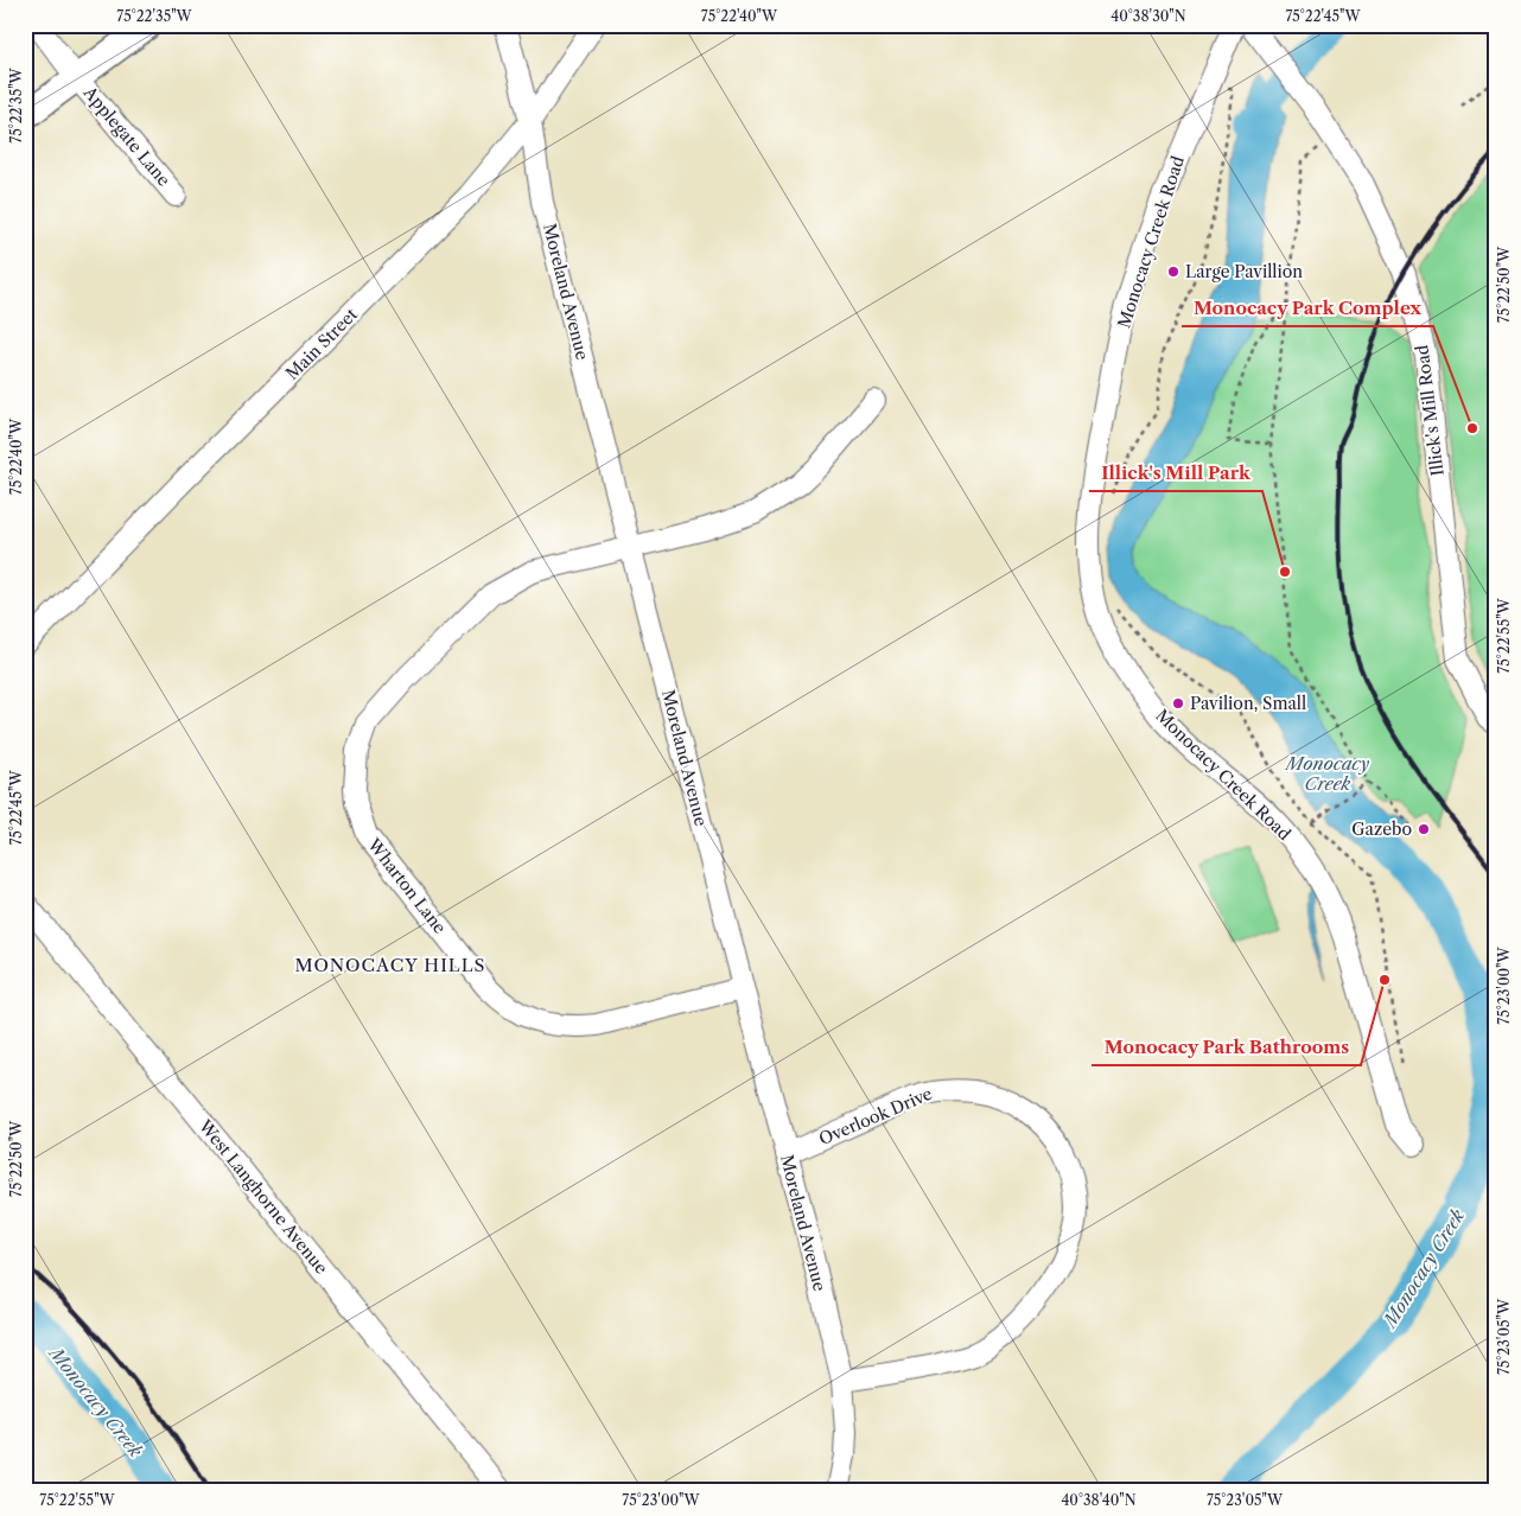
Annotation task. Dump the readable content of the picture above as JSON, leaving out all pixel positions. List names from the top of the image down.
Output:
{
  "streets": {
    "street": [
      "Applegate Lane",
      "Monocacy Creek Road",
      "Moreland Avenue",
      "Main Street",
      "Illick's Mill Road",
      "Wharton Lane",
      "Overlook Drive",
      "West Langhorne Avenue"
    ]
  },
  "crossings": [
    ["Moreland Avenue", "Main Street"],
    ["Moreland Avenue", "Wharton Lane"],
    ["Moreland Avenue", "Overlook Drive"]
  ],
  "districts": ["MONOCACY HILLS"],
  "water": ["Monocacy Creek"],
  "places": [
    "Large Pavillion",
    "Monocacy Park Complex",
    "Illick's Mill Park",
    "Pavilion, Small",
    "Gazebo",
    "Monocacy Park Bathrooms"
  ],
  "coordinates": [
    "75°22'35\"W",
    "75°22'40\"W",
    "40°38'30\"N",
    "75°22'45\"W",
    "75°22'50\"W",
    "75°22'55\"W",
    "75°23'00\"W",
    "75°23'05\"W",
    "40°38'40\"N"
  ]
}
